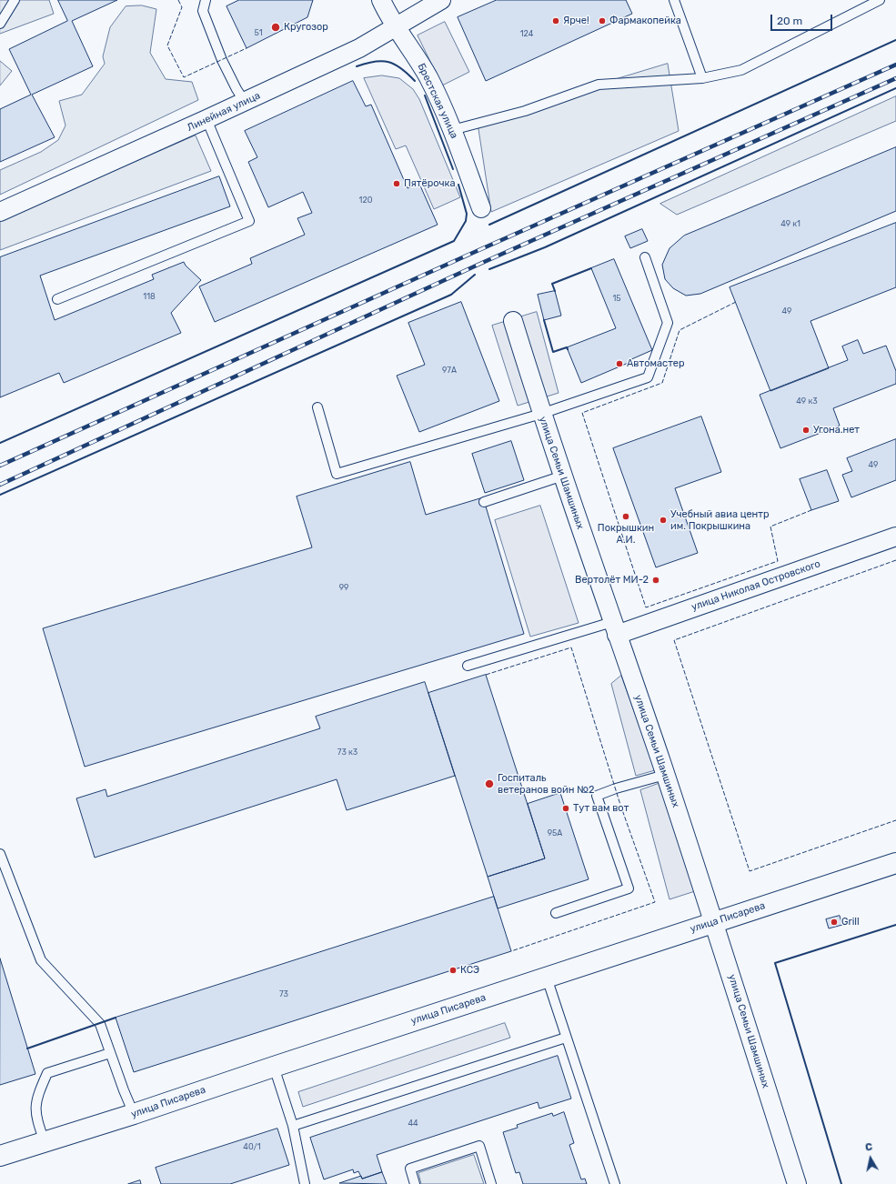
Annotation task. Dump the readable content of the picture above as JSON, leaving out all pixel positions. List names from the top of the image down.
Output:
{
  "streets": {
    "main road": ["улица Писарева"],
    "street": [
      "Брестская улица",
      "Линейная улица",
      "улица Семьи Шамшиных",
      "улица Николая Островского"
    ]
  },
  "crossings": [
    ["Брестская улица", "Линейная улица"],
    ["улица Семьи Шамшиных", "улица Николая Островского"],
    ["улица Семьи Шамшиных", "улица Писарева"]
  ],
  "places": [
    "Ярче!",
    "Фармакопейка",
    "Кругозор",
    "Пятёрочка",
    "Автомастер",
    "Угона.нет",
    "Покрышкин А.И.",
    "Учебный авиа центр им. Покрышкина",
    "Вертолёт МИ-2",
    "Госпиталь ветеранов войн №2",
    "Тут вам вот",
    "Grill",
    "КСЭ"
  ],
  "house_numbers": [
    "51",
    "124",
    "120",
    "49 к1",
    "118",
    "15",
    "49",
    "97А",
    "49 к3",
    "49",
    "99",
    "73 к3",
    "95А",
    "73",
    "44",
    "40/1"
  ],
  "scale_bar": "20 m",
  "north": "top"
}
